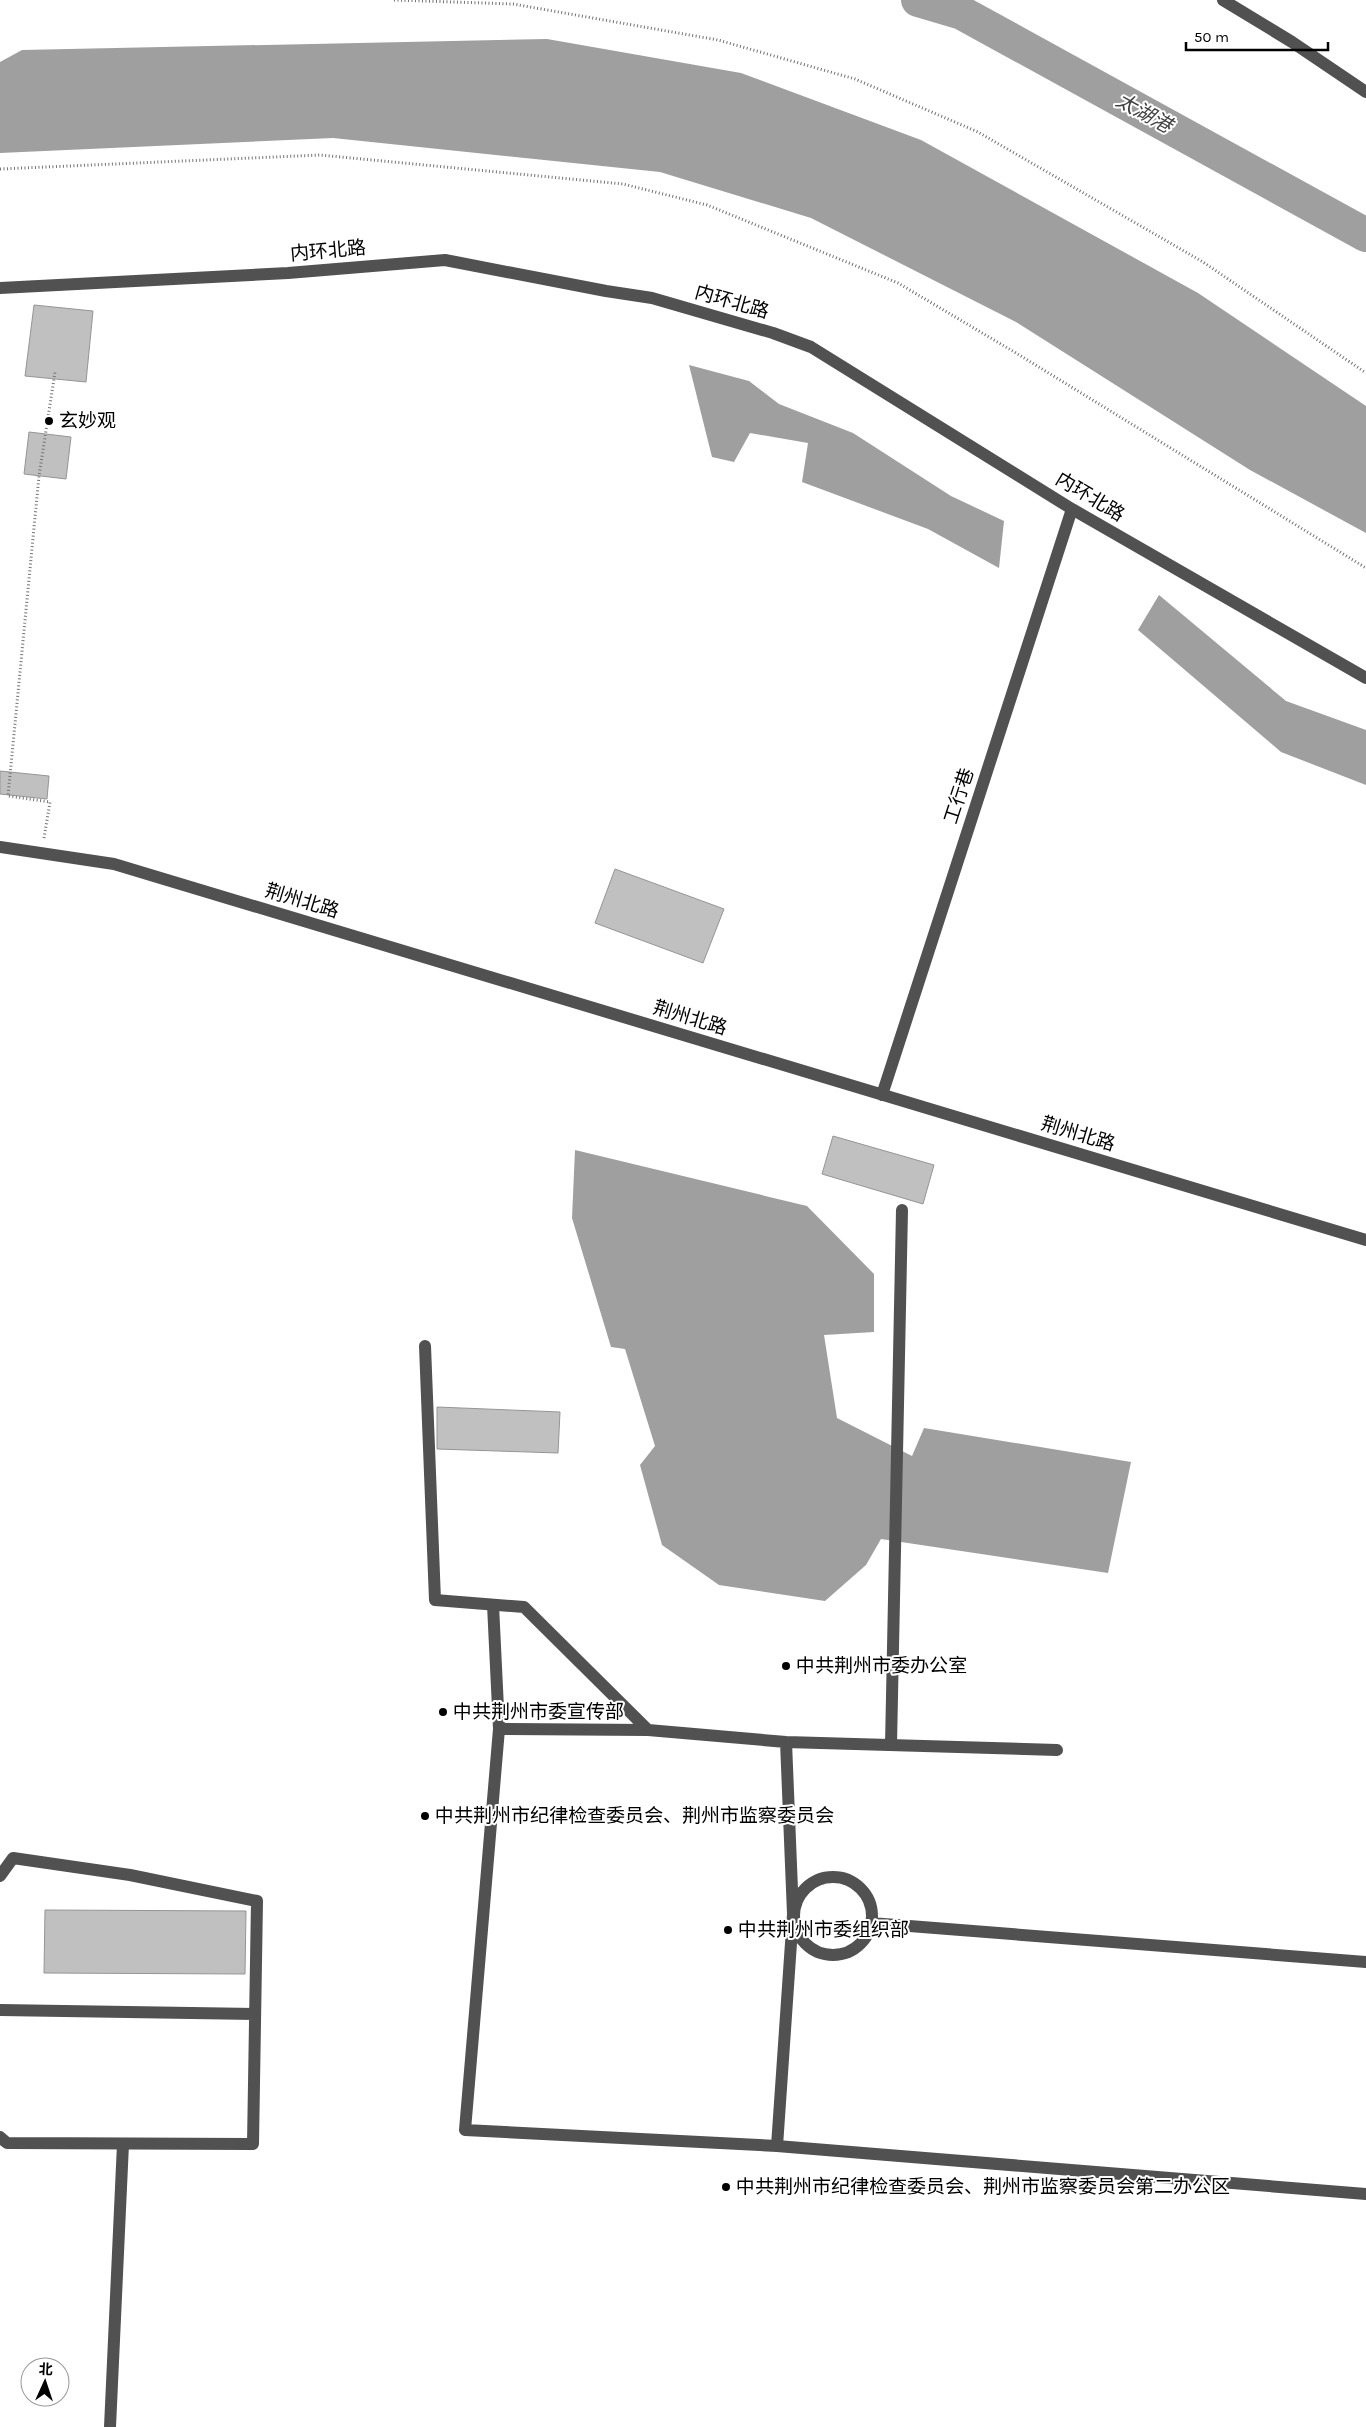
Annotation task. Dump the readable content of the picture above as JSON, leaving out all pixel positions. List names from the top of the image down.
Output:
{
  "streets": {
    "street": ["内环北路", "工行巷", "荆州北路"]
  },
  "crossings": [
    ["内环北路", "工行巷"],
    ["工行巷", "荆州北路"]
  ],
  "water": ["太湖港"],
  "places": [
    "玄妙观",
    "中共荆州市委办公室",
    "中共荆州市委宣传部",
    "中共荆州市纪律检查委员会、荆州市监察委员会",
    "中共荆州市委组织部",
    "中共荆州市纪律检查委员会、荆州市监察委员会第二办公区"
  ],
  "scale_bar": "50 m",
  "north": "top"
}
